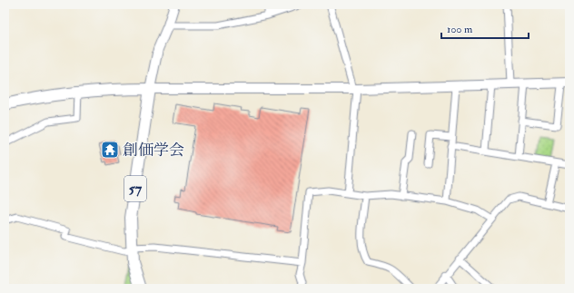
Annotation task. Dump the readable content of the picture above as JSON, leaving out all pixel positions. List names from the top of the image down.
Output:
{
  "streets": {
    "main road": ["57"]
  },
  "places": {
    "temple": ["創価学会"]
  },
  "scale_bar": "100 m"
}
